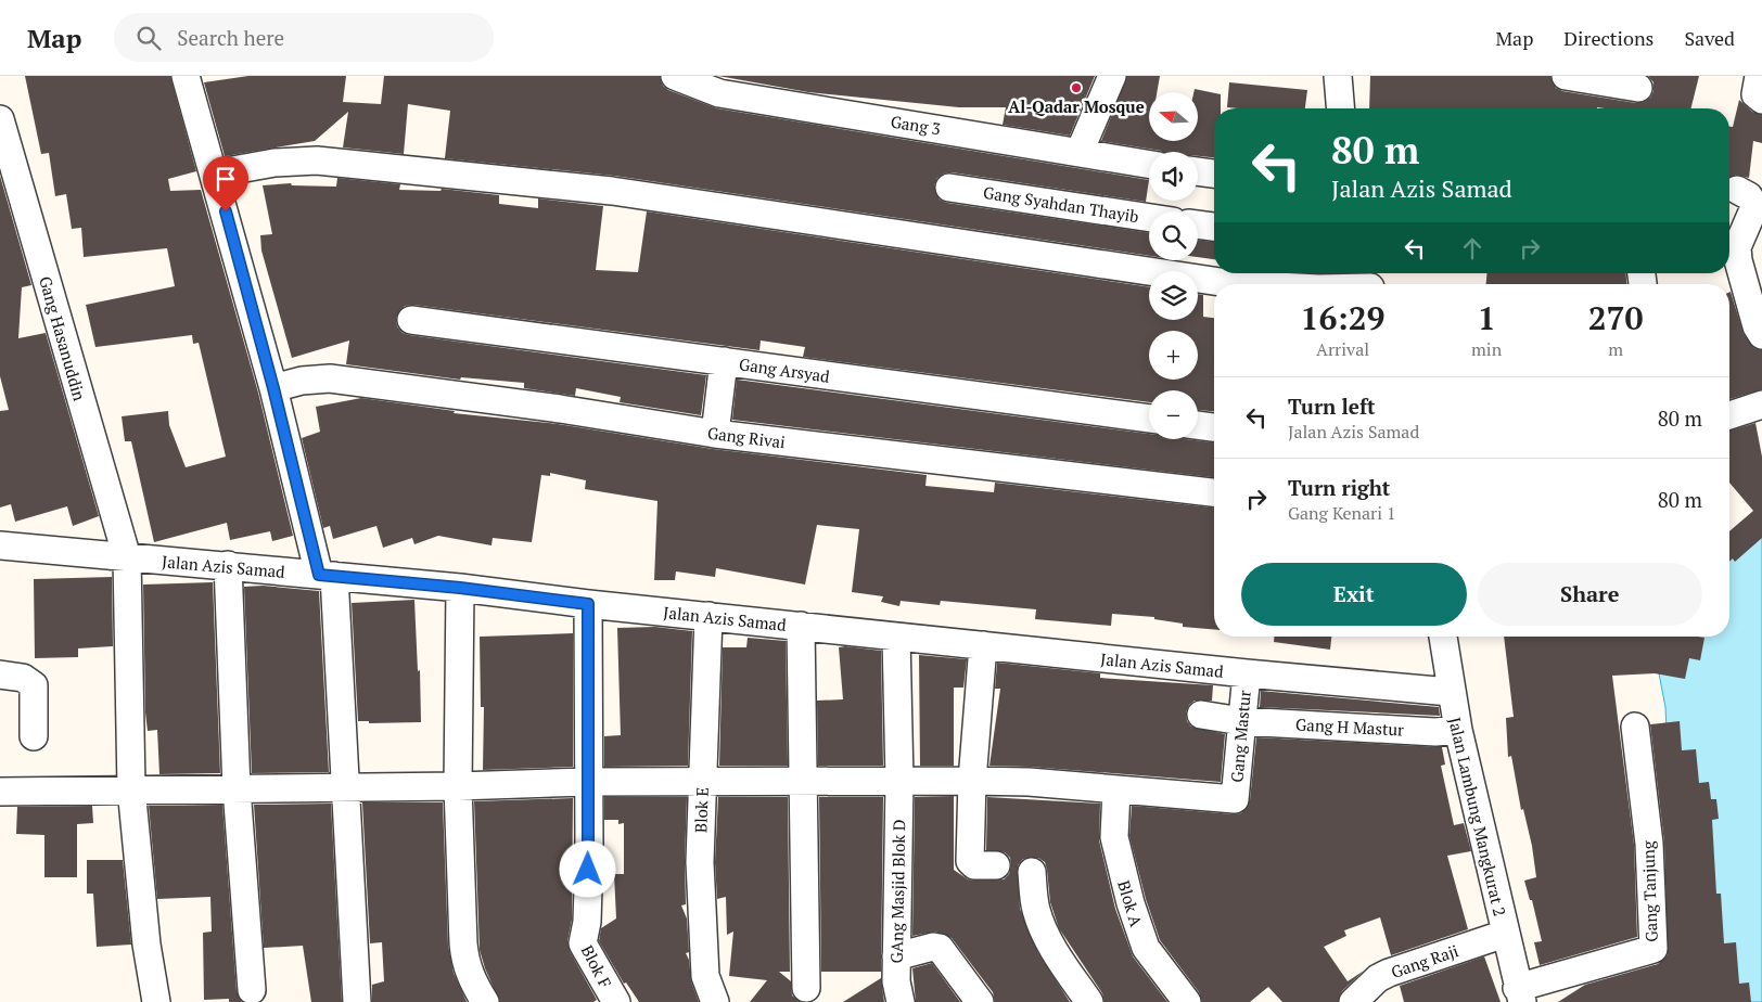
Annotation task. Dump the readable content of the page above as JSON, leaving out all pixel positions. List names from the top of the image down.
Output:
{
  "streets": {
    "street": [
      "Gang 3",
      "Gang Syahdan Thayib",
      "Gang Hasanuddin",
      "Gang Arsyad",
      "Gang Rivai",
      "Jalan Azis Samad",
      "Gang H Mastur",
      "Gang Mastur",
      "Blok E",
      "Jalan Lambung Mangkurat 2",
      "GAng Masjid Blok D",
      "Gang Tanjung",
      "Blok A",
      "Gang Raji",
      "Blok F"
    ]
  },
  "crossings": [
    ["Gang Hasanuddin", "Jalan Azis Samad"],
    ["Jalan Azis Samad", "Gang Mastur"],
    ["Jalan Azis Samad", "Blok E"],
    ["Jalan Azis Samad", "Jalan Lambung Mangkurat 2"],
    ["Jalan Azis Samad", "GAng Masjid Blok D"],
    ["Jalan Azis Samad", "Blok F"],
    ["Gang H Mastur", "Gang Mastur"],
    ["Gang H Mastur", "Jalan Lambung Mangkurat 2"],
    ["Gang Mastur", "Blok A"],
    ["Jalan Lambung Mangkurat 2", "Gang Tanjung"],
    ["Jalan Lambung Mangkurat 2", "Gang Raji"]
  ],
  "places": ["Al-Qadar Mosque"],
  "north": "left",
  "page": {
    "header": "Map",
    "search": "Search here",
    "nav": ["Map", "Directions", "Saved"],
    "map_buttons": ["+", "−"],
    "turn": ["80 m", "Jalan Azis Samad"],
    "eta": [
      "16:29",
      "Arrival",
      "1",
      "min",
      "270",
      "m"
    ],
    "list": [
      {
        "name": "Turn left",
        "note": "Jalan Azis Samad",
        "value": "80 m"
      },
      {
        "name": "Turn right",
        "note": "Gang Kenari 1",
        "value": "80 m"
      }
    ],
    "buttons": ["Exit", "Share"]
  }
}
